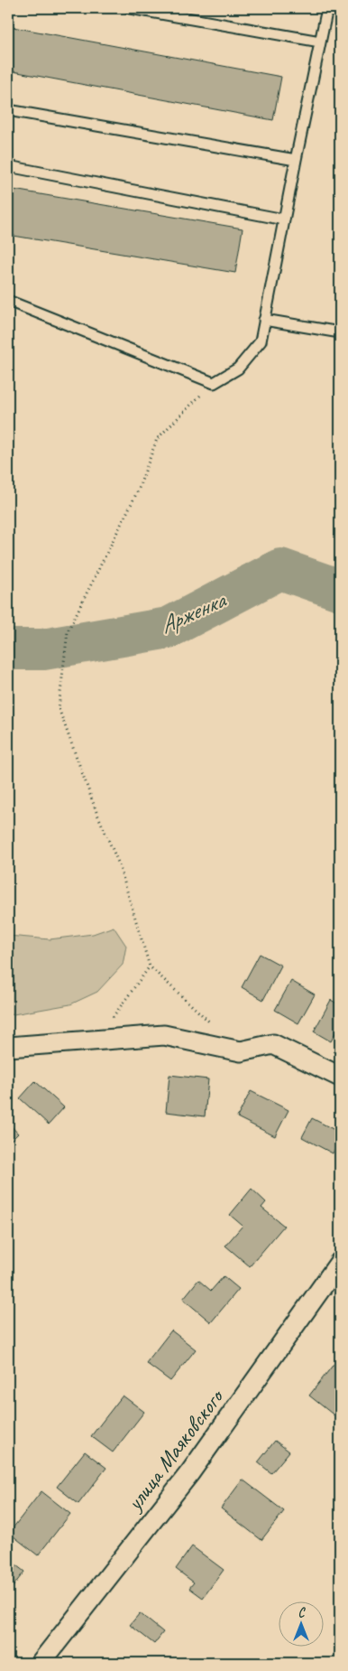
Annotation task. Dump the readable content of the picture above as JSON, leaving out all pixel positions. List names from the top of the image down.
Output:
{
  "streets": {
    "street": ["улица Маяковского"]
  },
  "water": ["Арженка"],
  "north": "top"
}
